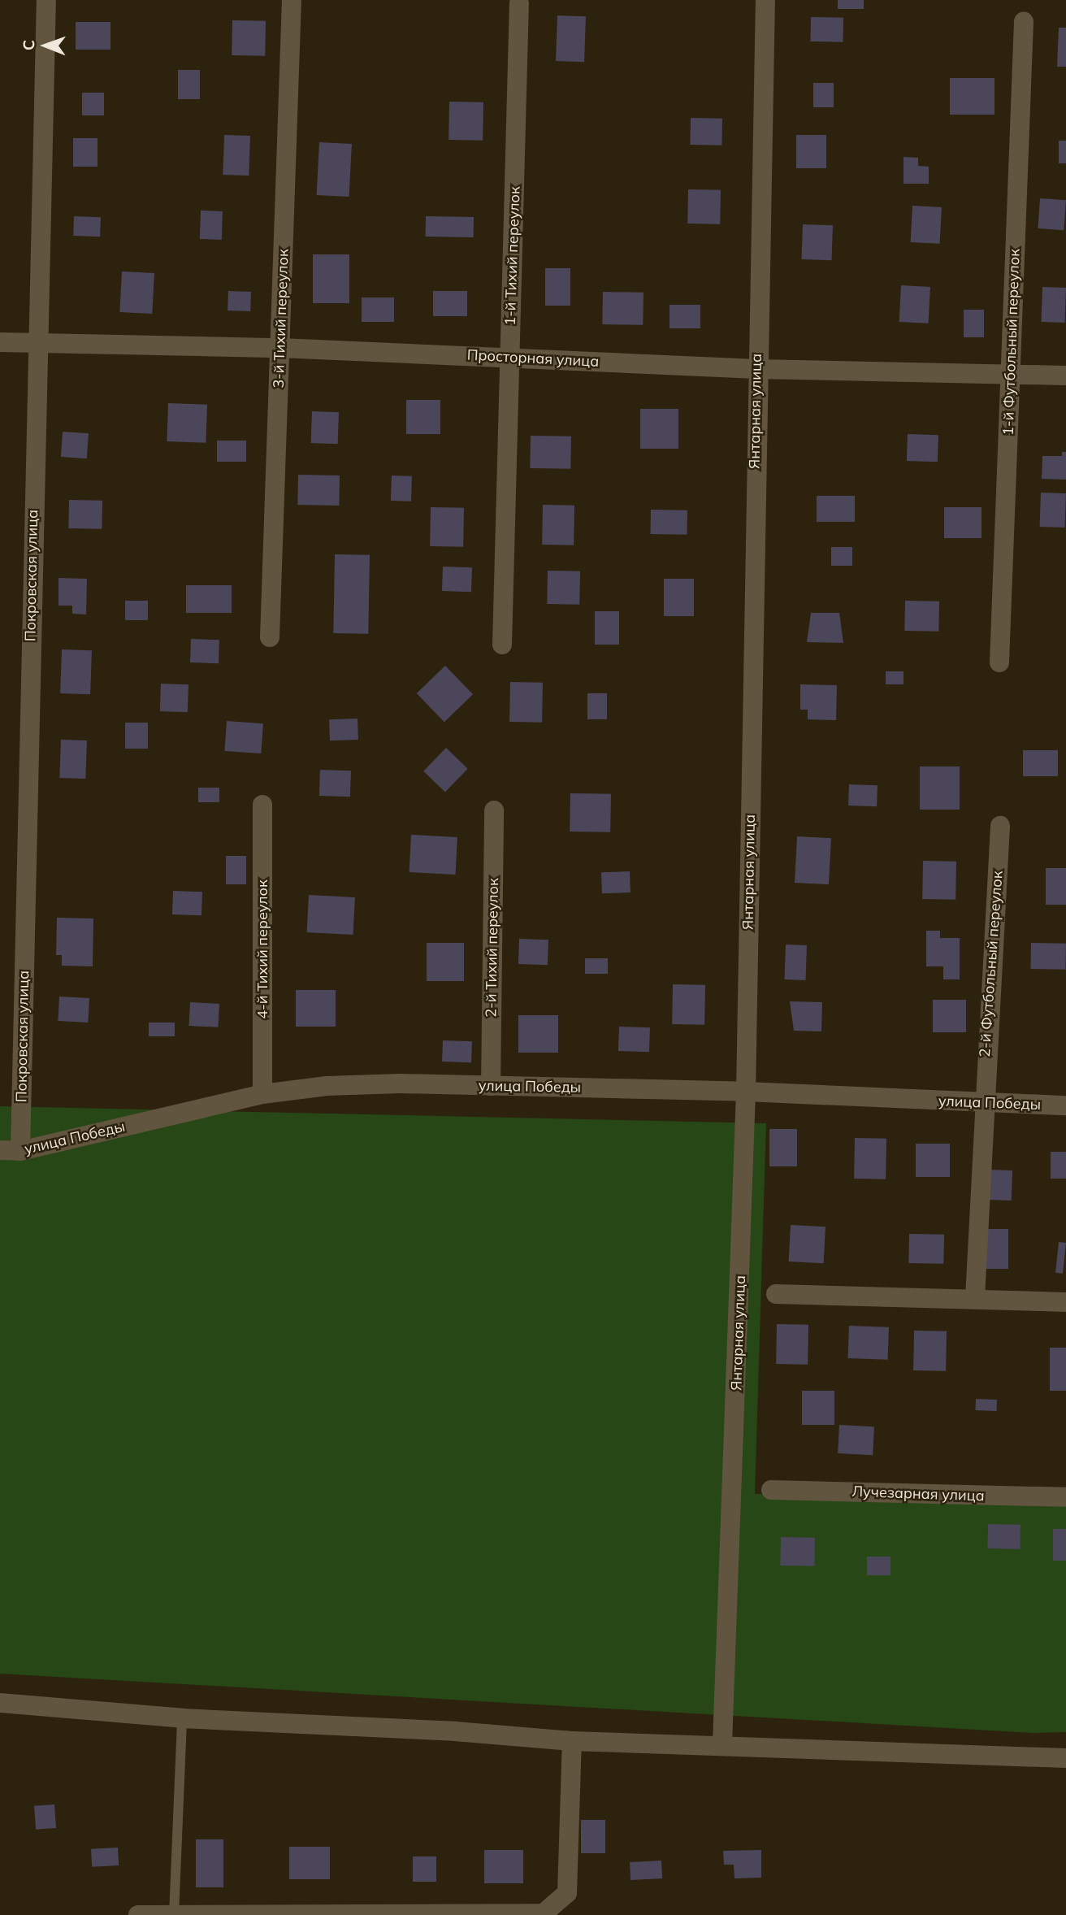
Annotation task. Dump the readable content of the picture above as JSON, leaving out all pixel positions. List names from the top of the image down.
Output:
{
  "streets": {
    "street": [
      "1-й Тихий переулок",
      "3-й Тихий переулок",
      "1-й Футбольный переулок",
      "Просторная улица",
      "Янтарная улица",
      "Покровская улица",
      "2-й Тихий переулок",
      "4-й Тихий переулок",
      "2-й Футбольный переулок",
      "улица Победы",
      "Лучезарная улица"
    ]
  },
  "crossings": [
    ["1-й Тихий переулок", "Просторная улица"],
    ["3-й Тихий переулок", "Просторная улица"],
    ["1-й Футбольный переулок", "Просторная улица"],
    ["Просторная улица", "Янтарная улица"],
    ["Просторная улица", "Покровская улица"],
    ["Янтарная улица", "улица Победы"],
    ["Покровская улица", "улица Победы"],
    ["2-й Тихий переулок", "улица Победы"],
    ["4-й Тихий переулок", "улица Победы"],
    ["2-й Футбольный переулок", "улица Победы"]
  ],
  "north": "left"
}
